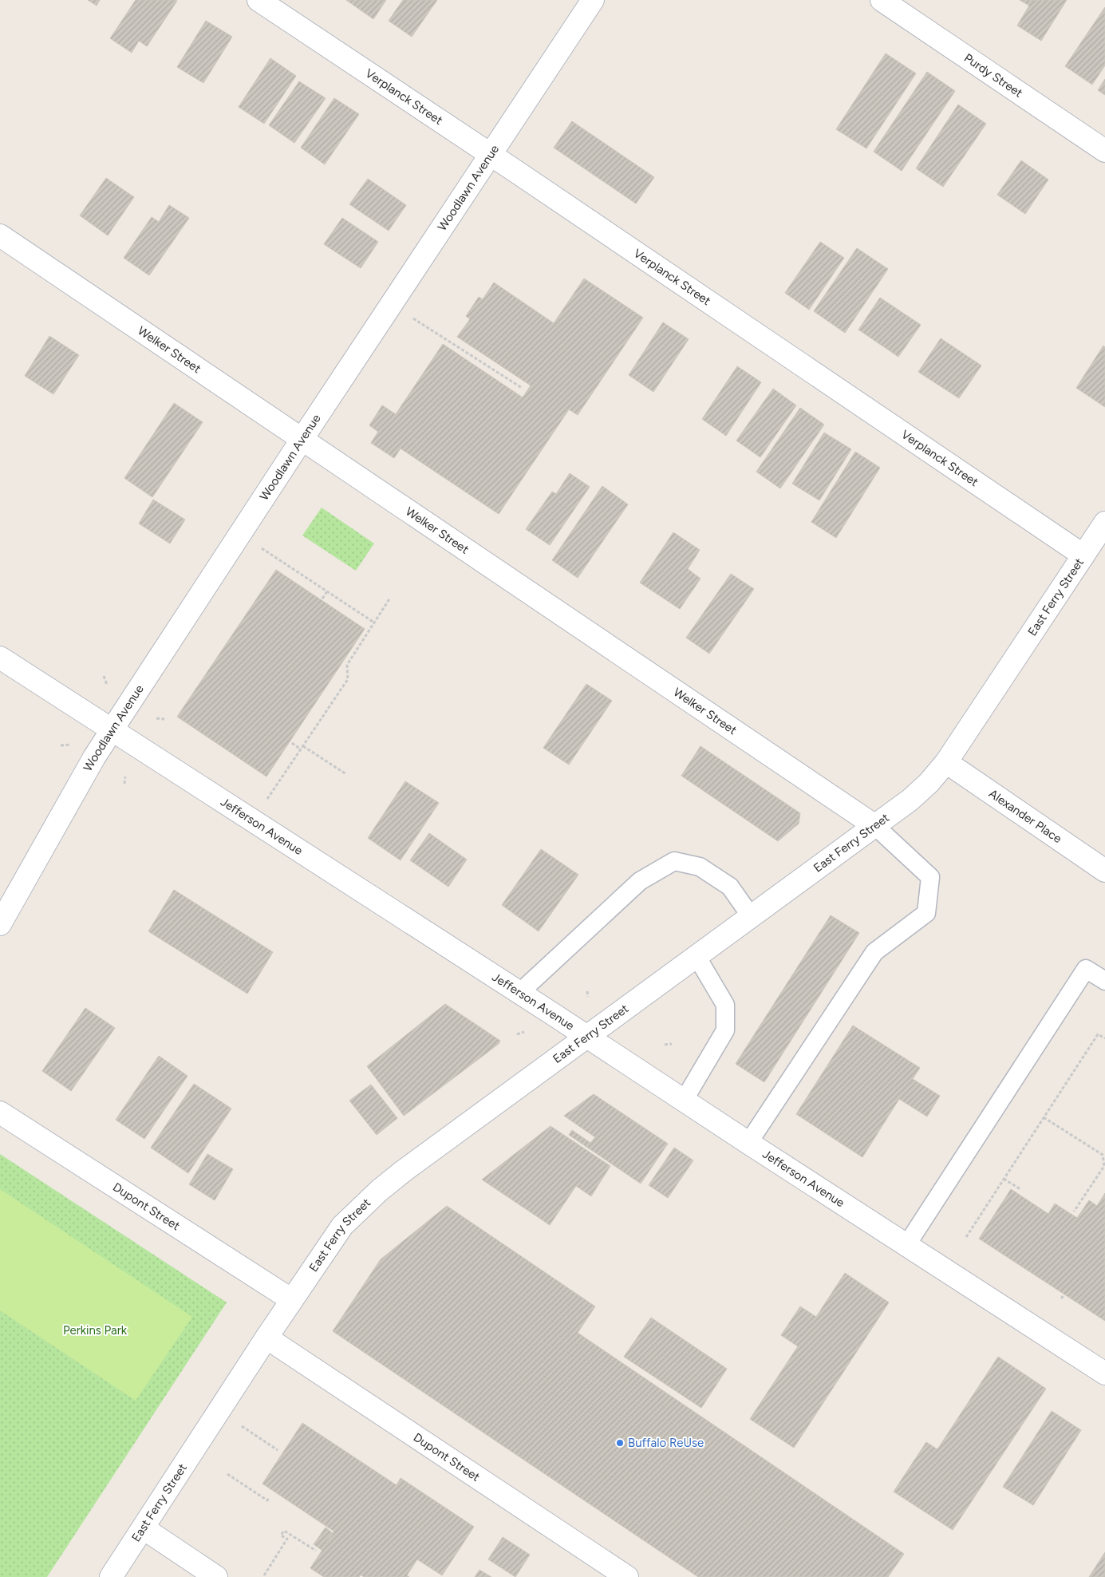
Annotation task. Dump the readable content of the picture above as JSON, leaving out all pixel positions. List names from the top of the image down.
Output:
{
  "streets": {
    "street": [
      "Purdy Street",
      "Verplanck Street",
      "Woodlawn Avenue",
      "Welker Street",
      "East Ferry Street",
      "Alexander Place",
      "Jefferson Avenue",
      "Dupont Street"
    ]
  },
  "crossings": [
    ["Verplanck Street", "Woodlawn Avenue"],
    ["Verplanck Street", "East Ferry Street"],
    ["Woodlawn Avenue", "Welker Street"],
    ["Woodlawn Avenue", "Jefferson Avenue"],
    ["Welker Street", "East Ferry Street"],
    ["East Ferry Street", "Alexander Place"],
    ["East Ferry Street", "Jefferson Avenue"],
    ["East Ferry Street", "Dupont Street"]
  ],
  "parks": ["Perkins Park"],
  "places": ["Buffalo ReUse"]
}
